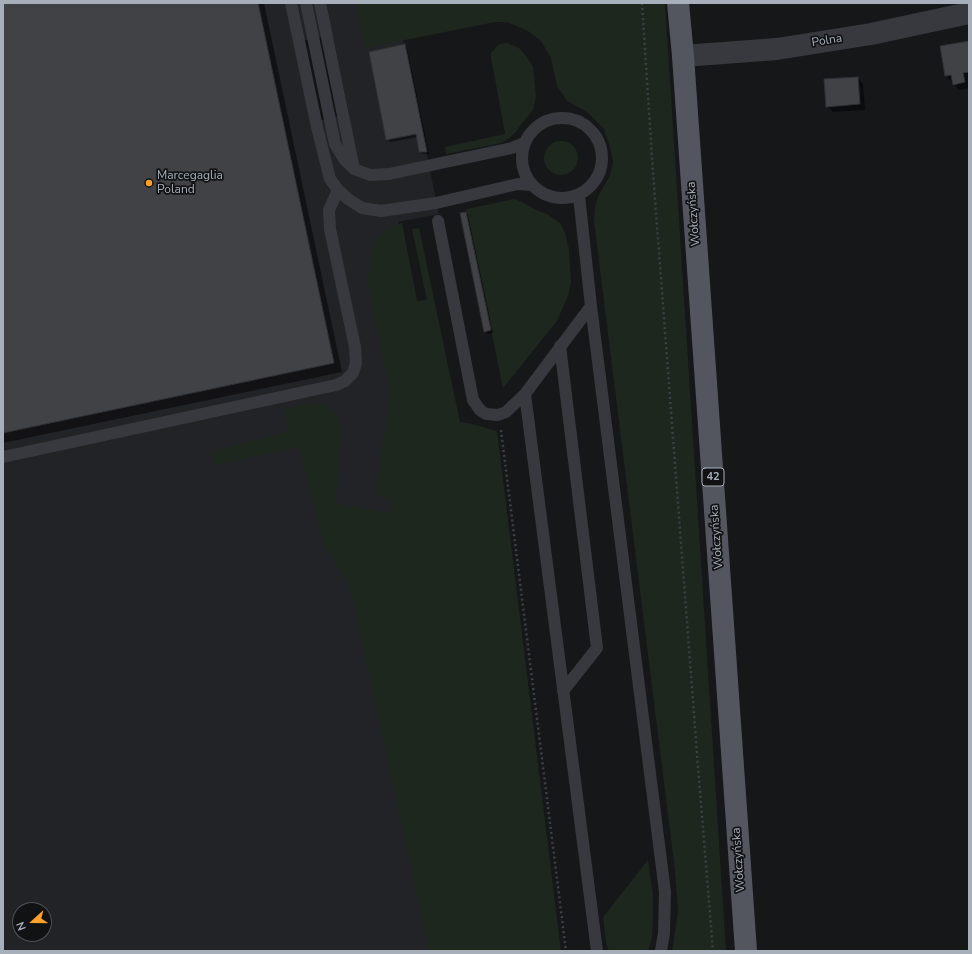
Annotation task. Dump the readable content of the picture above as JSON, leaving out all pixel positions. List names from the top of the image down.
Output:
{
  "streets": {
    "main road": ["Wołczyńska", "42"],
    "street": ["Polna"]
  },
  "crossings": [
    ["Polna", "Wołczyńska"]
  ],
  "places": ["Marcegaglia Poland"],
  "north": "left"
}
